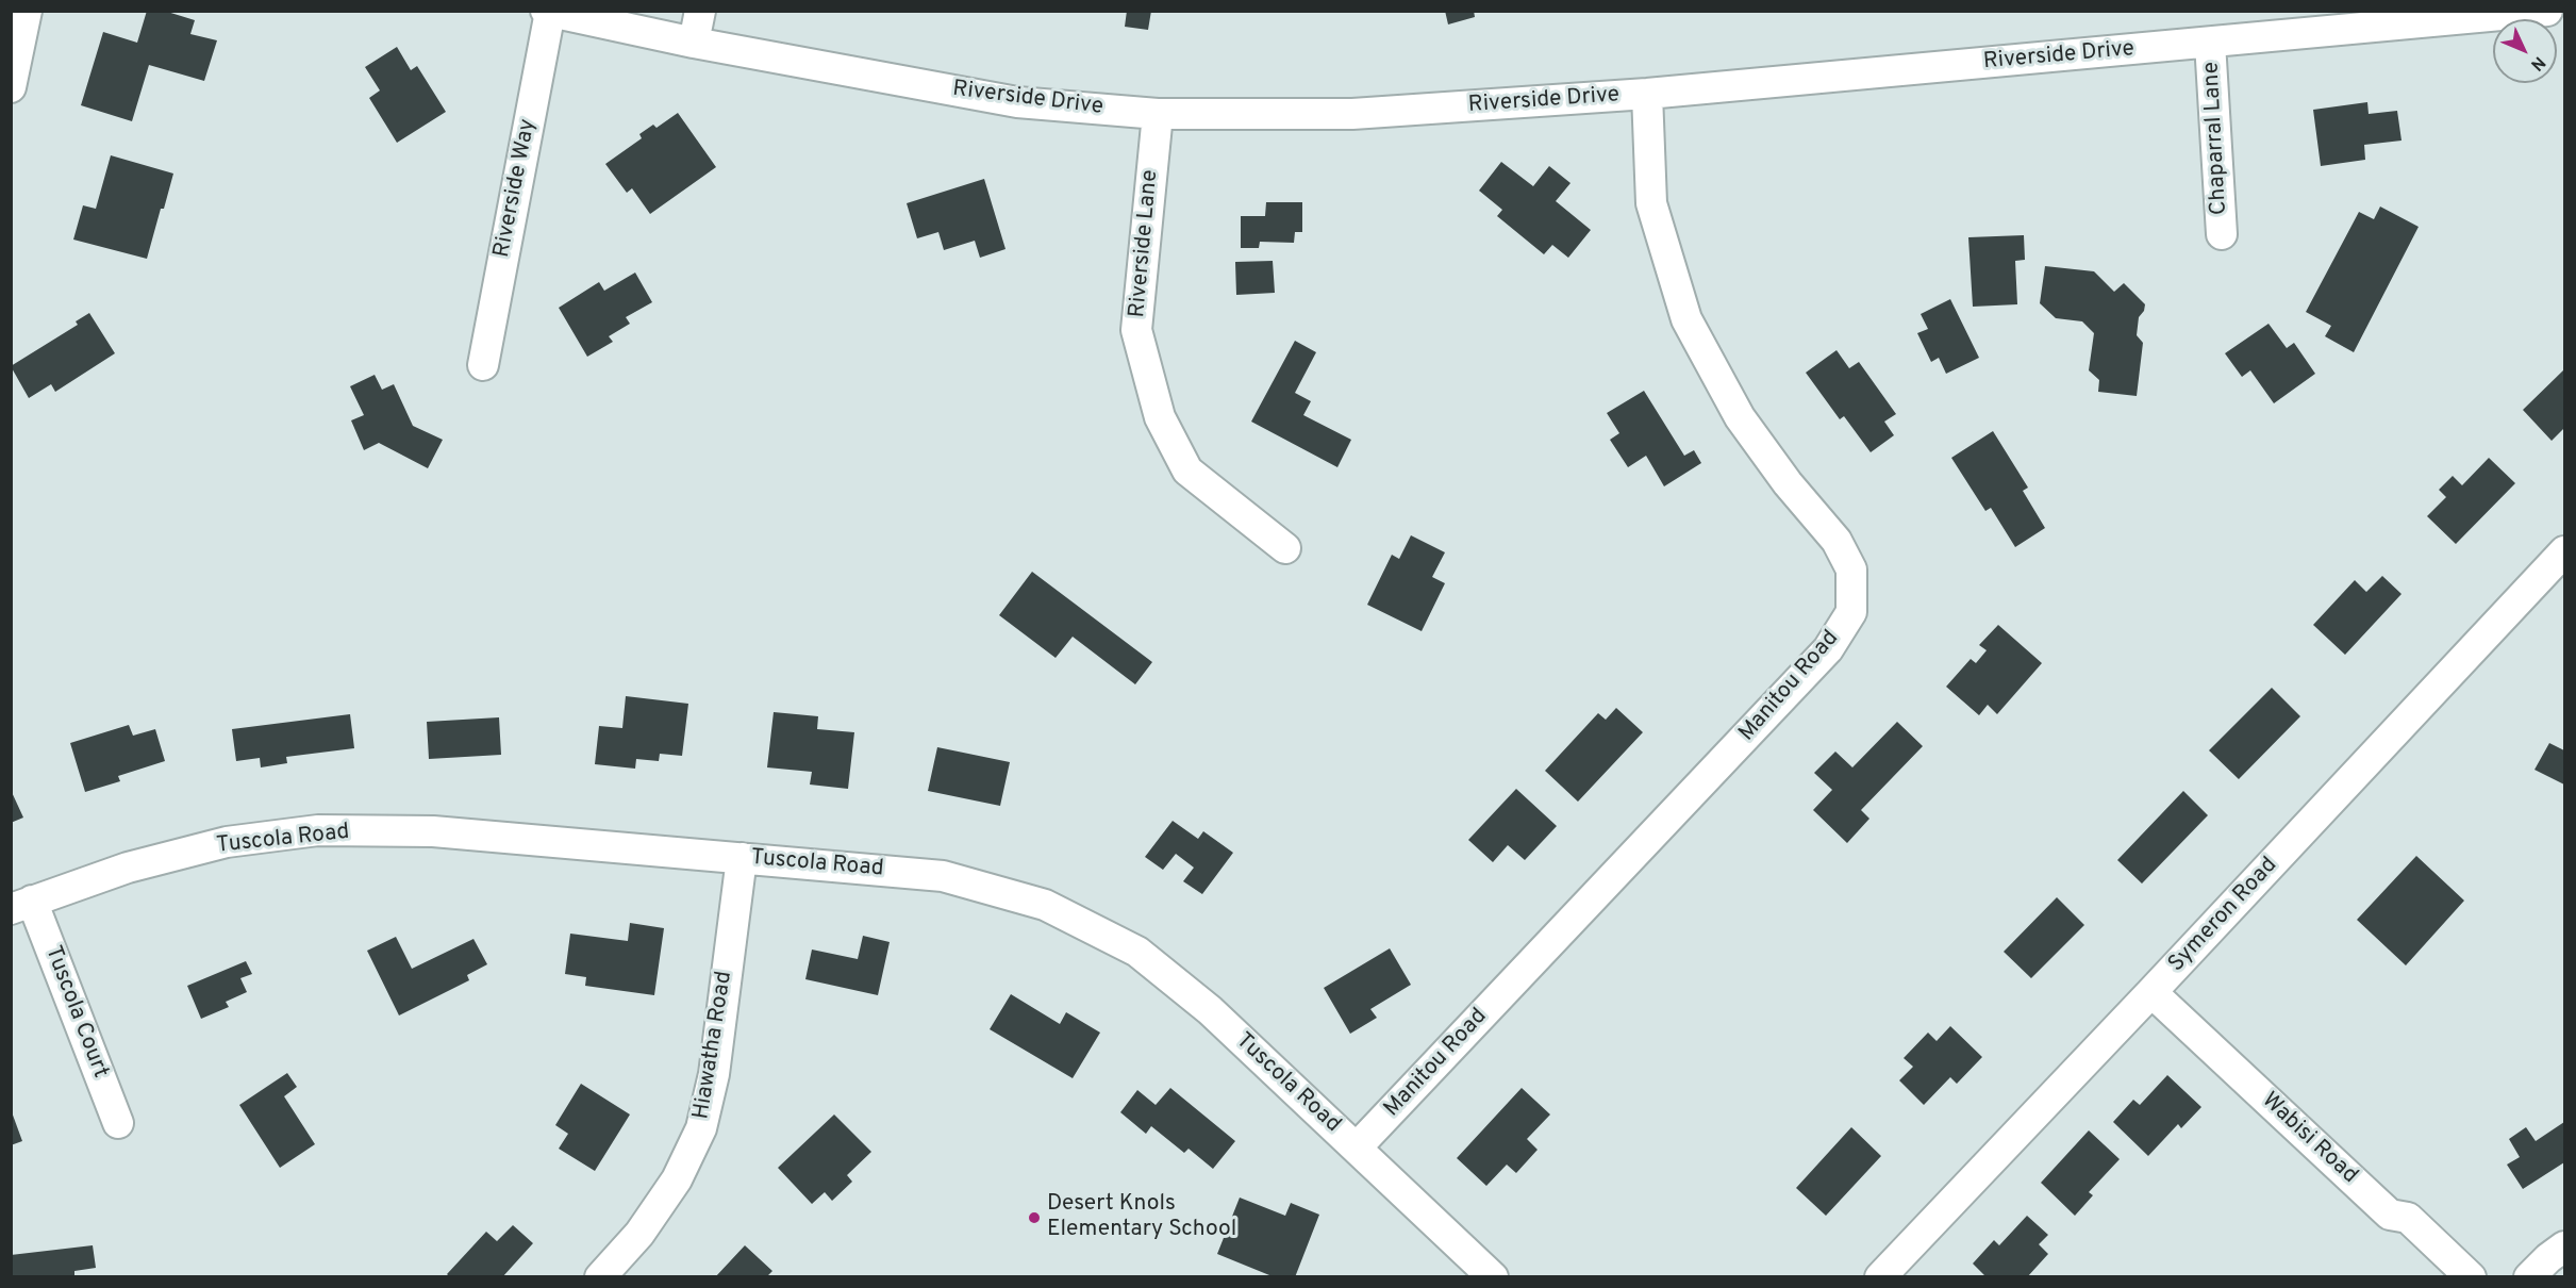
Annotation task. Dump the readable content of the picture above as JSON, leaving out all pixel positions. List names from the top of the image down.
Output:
{
  "streets": {
    "street": [
      "Riverside Drive",
      "Chaparral Lane",
      "Riverside Way",
      "Riverside Lane",
      "Manitou Road",
      "Tuscola Road",
      "Symeron Road",
      "Tuscola Court",
      "Hiawatha Road",
      "Wabisi Road"
    ]
  },
  "crossings": [
    ["Riverside Drive", "Chaparral Lane"],
    ["Riverside Drive", "Riverside Way"],
    ["Riverside Drive", "Riverside Lane"],
    ["Riverside Drive", "Manitou Road"],
    ["Manitou Road", "Tuscola Road"],
    ["Tuscola Road", "Tuscola Court"],
    ["Tuscola Road", "Hiawatha Road"],
    ["Symeron Road", "Wabisi Road"]
  ],
  "places": ["Desert Knols Elementary School"],
  "north": "bottom right"
}
